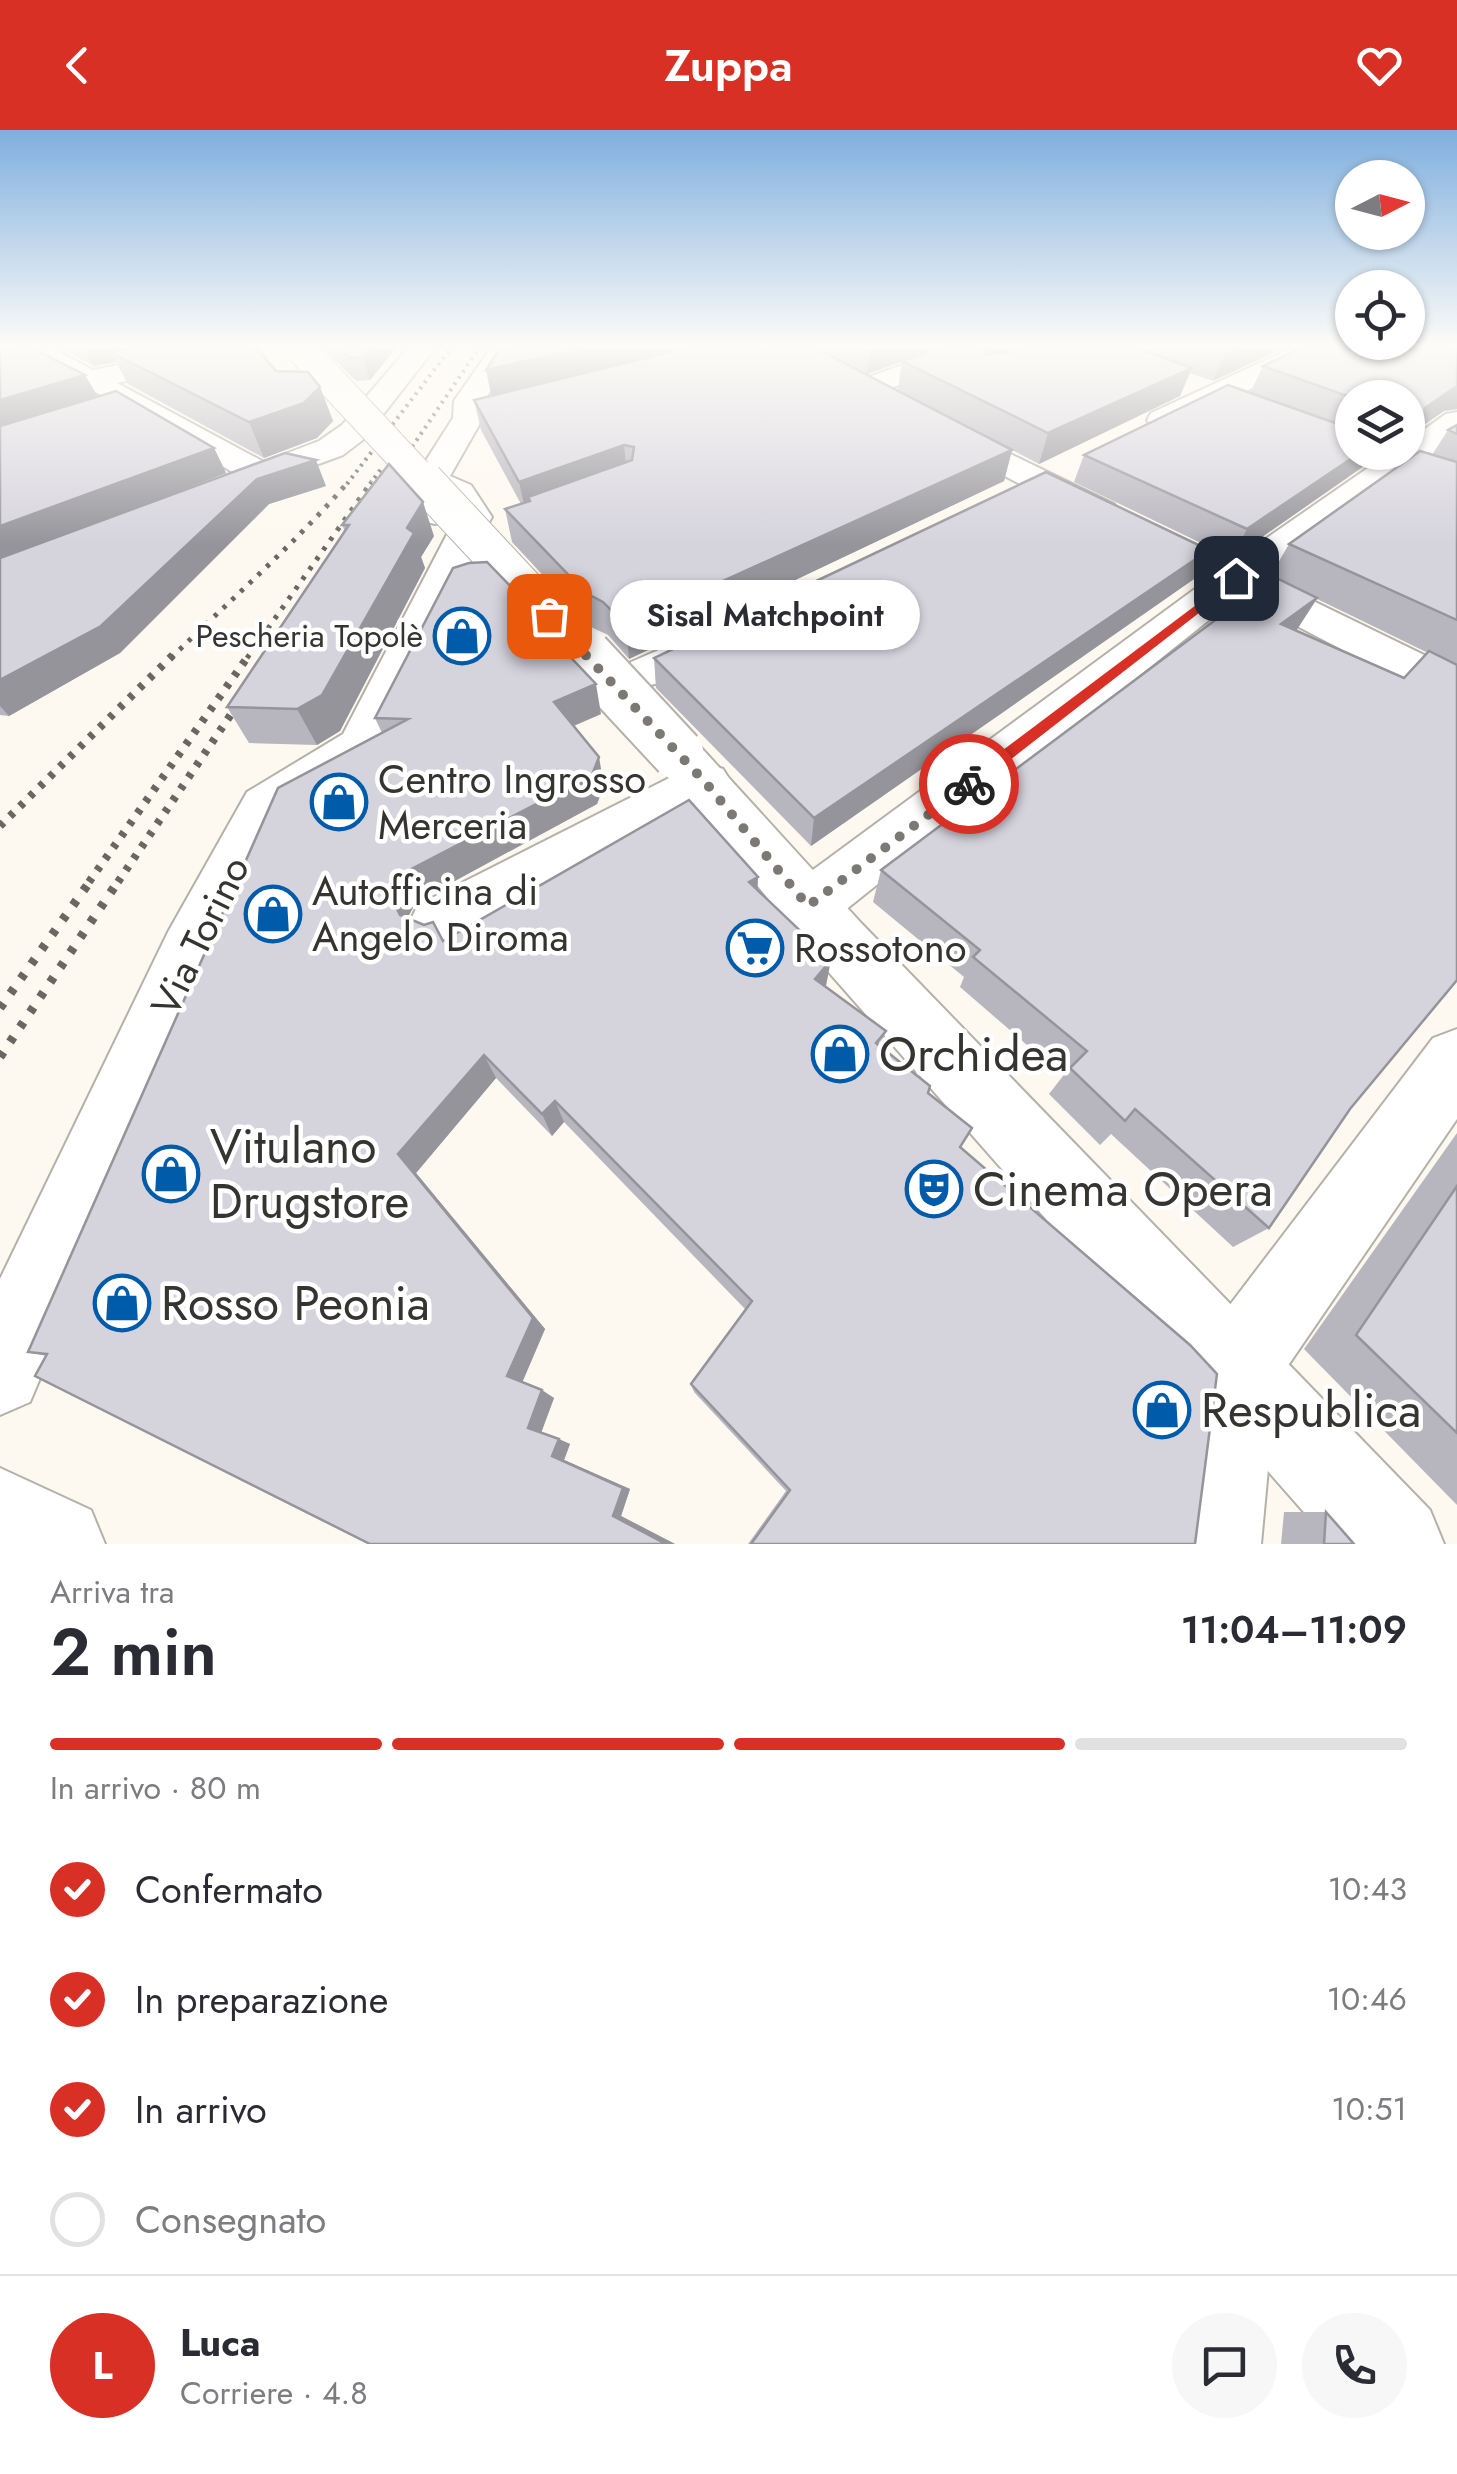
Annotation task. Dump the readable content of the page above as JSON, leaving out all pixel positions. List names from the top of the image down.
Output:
{
  "streets": {
    "street": ["Via Torino"]
  },
  "places": {
    "other": ["Sisal Matchpoint"],
    "shop": [
      "Pescheria Topolè",
      "Centro Ingrosso Merceria",
      "Autofficina di Angelo Diroma",
      "Orchidea",
      "Vitulano Drugstore",
      "Rosso Peonia",
      "Respublica"
    ],
    "supermarket": ["Rossotono"],
    "theatre": ["Cinema Opera"]
  },
  "north": "right",
  "page": {
    "header": "Zuppa",
    "bubble": "Sisal Matchpoint",
    "heading": ["2 min", "Arriva tra", "11:04–11:09"],
    "panel": ["Luca", "Corriere · 4.8"],
    "bar": "In arrivo · 80 m",
    "list": [
      ["Confermato", "10:43"],
      ["In preparazione", "10:46"],
      ["In arrivo", "10:51"],
      "Consegnato"
    ],
    "round": "L"
  }
}
